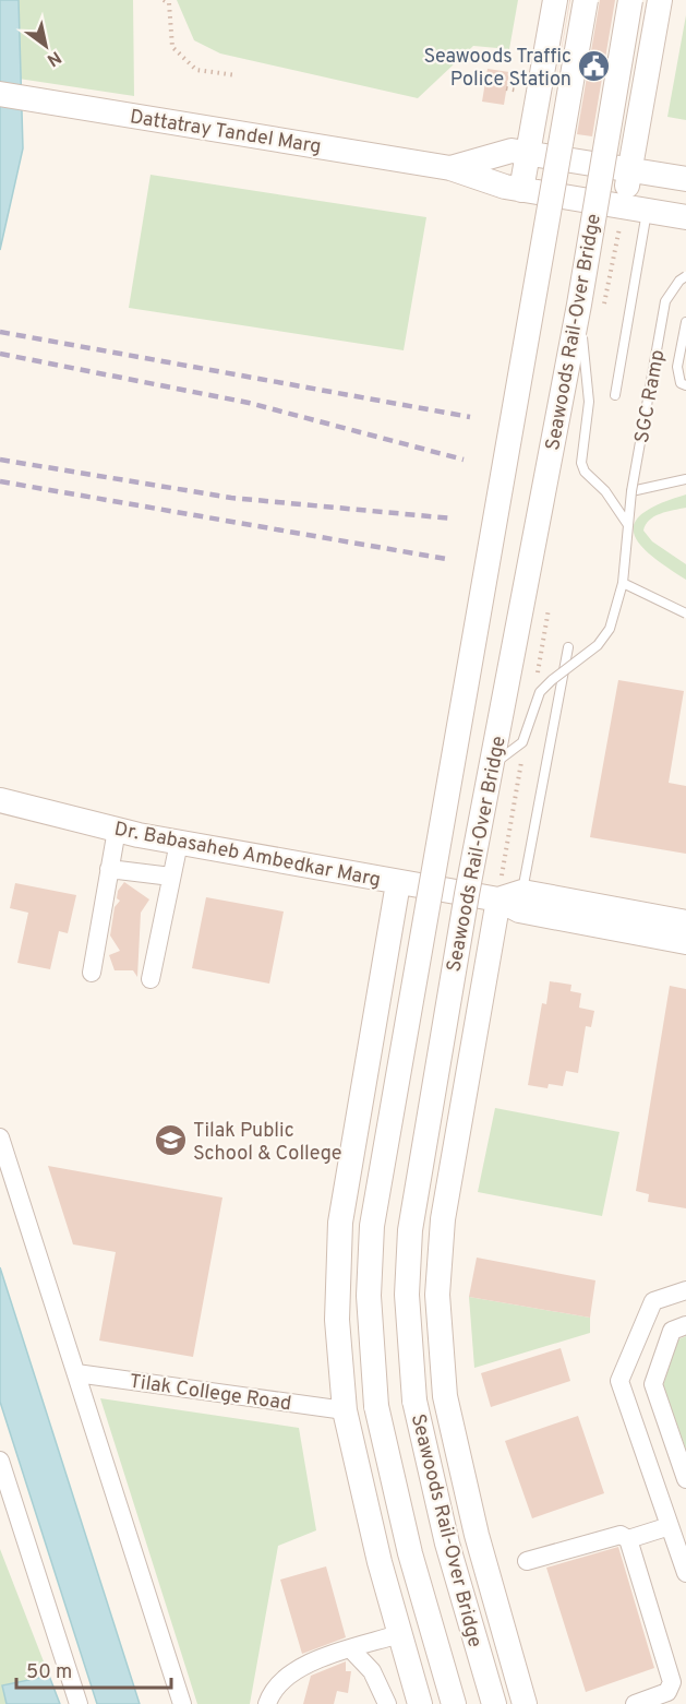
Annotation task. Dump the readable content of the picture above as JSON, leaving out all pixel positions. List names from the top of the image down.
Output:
{
  "streets": {
    "main road": ["Dattatray Tandel Marg", "Seawoods Rail-Over Bridge", "Dr. Babasaheb Ambedkar Marg"],
    "street": ["Tilak College Road"],
    "lane": ["SGC Ramp"]
  },
  "crossings": [
    ["Seawoods Rail-Over Bridge", "SGC Ramp"]
  ],
  "places": {
    "public building": ["Seawoods Traffic Police Station"],
    "school or university": ["Tilak Public School & College"]
  },
  "scale_bar": "50 m",
  "north": "bottom right"
}
